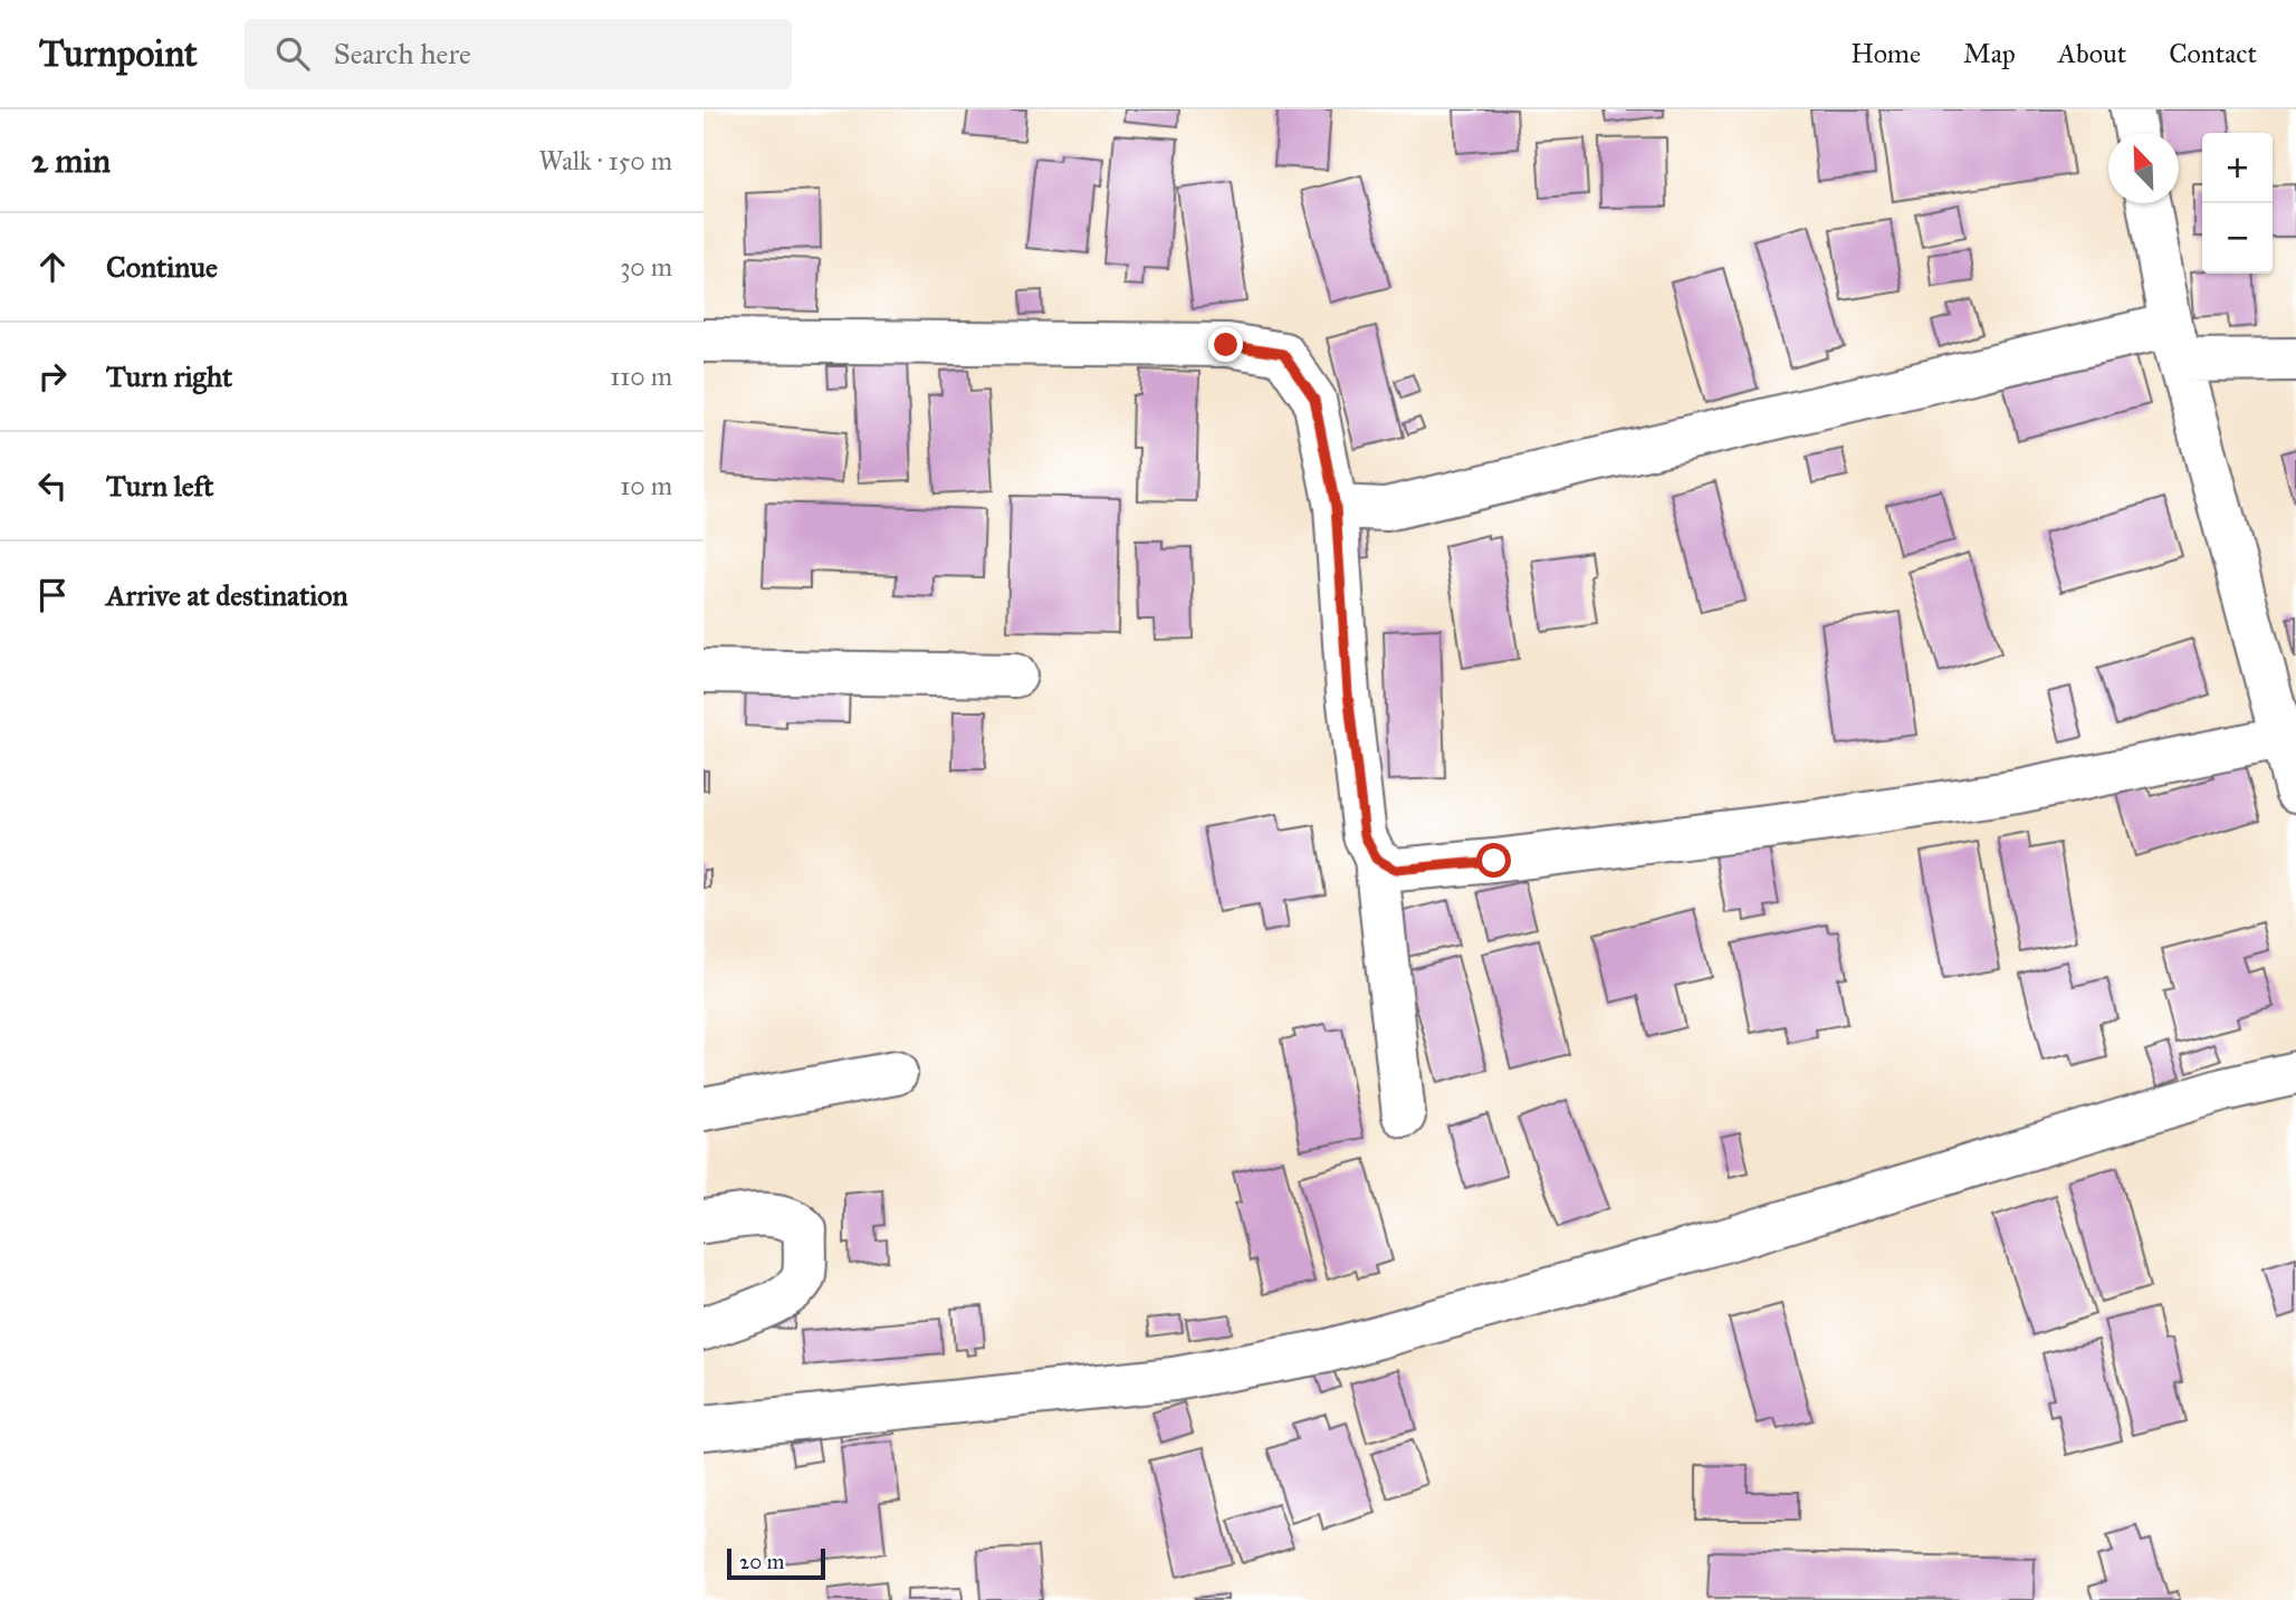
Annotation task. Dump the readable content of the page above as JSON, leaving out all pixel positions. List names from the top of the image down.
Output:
{
  "scale_bar": "20 m",
  "north": "top left",
  "page": {
    "header": "Turnpoint",
    "search": "Search here",
    "nav": [
      "Home",
      "Map",
      "About",
      "Contact"
    ],
    "heading": ["2 min", "Walk · 150 m"],
    "map_buttons": ["+", "−"],
    "list": [
      ["Continue", "30 m"],
      ["Turn right", "110 m"],
      ["Turn left", "10 m"],
      "Arrive at destination"
    ],
    "scale": "20 m"
  }
}
